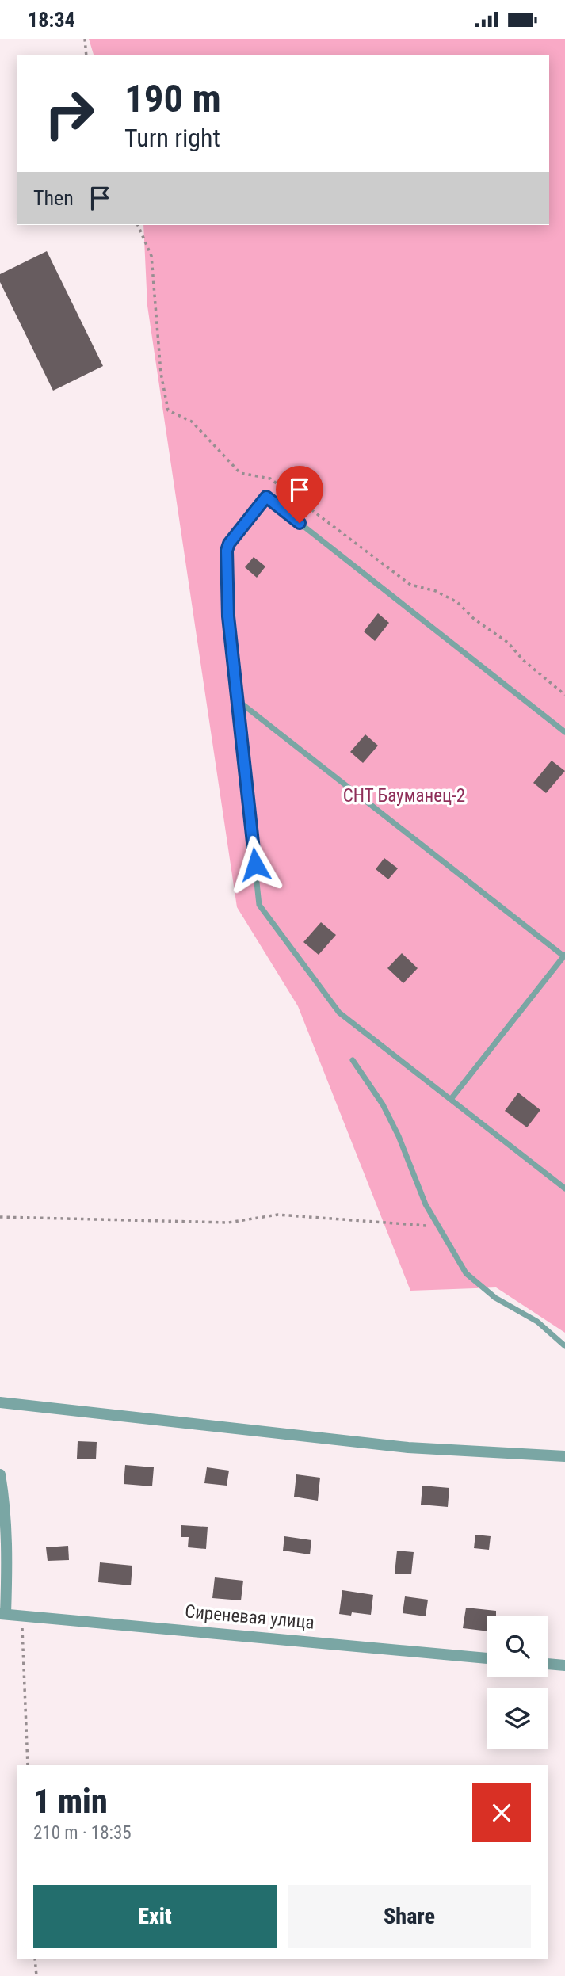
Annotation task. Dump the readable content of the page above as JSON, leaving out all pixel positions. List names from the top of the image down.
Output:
{
  "streets": {
    "street": ["Сиреневая улица"]
  },
  "parks": ["СНТ Бауманец-2"],
  "page": {
    "status": "18:34",
    "turn": ["190 m", "Turn right"],
    "then": "Then",
    "heading": ["1 min", "210 m · 18:35"],
    "buttons": ["Exit", "Share"]
  }
}
